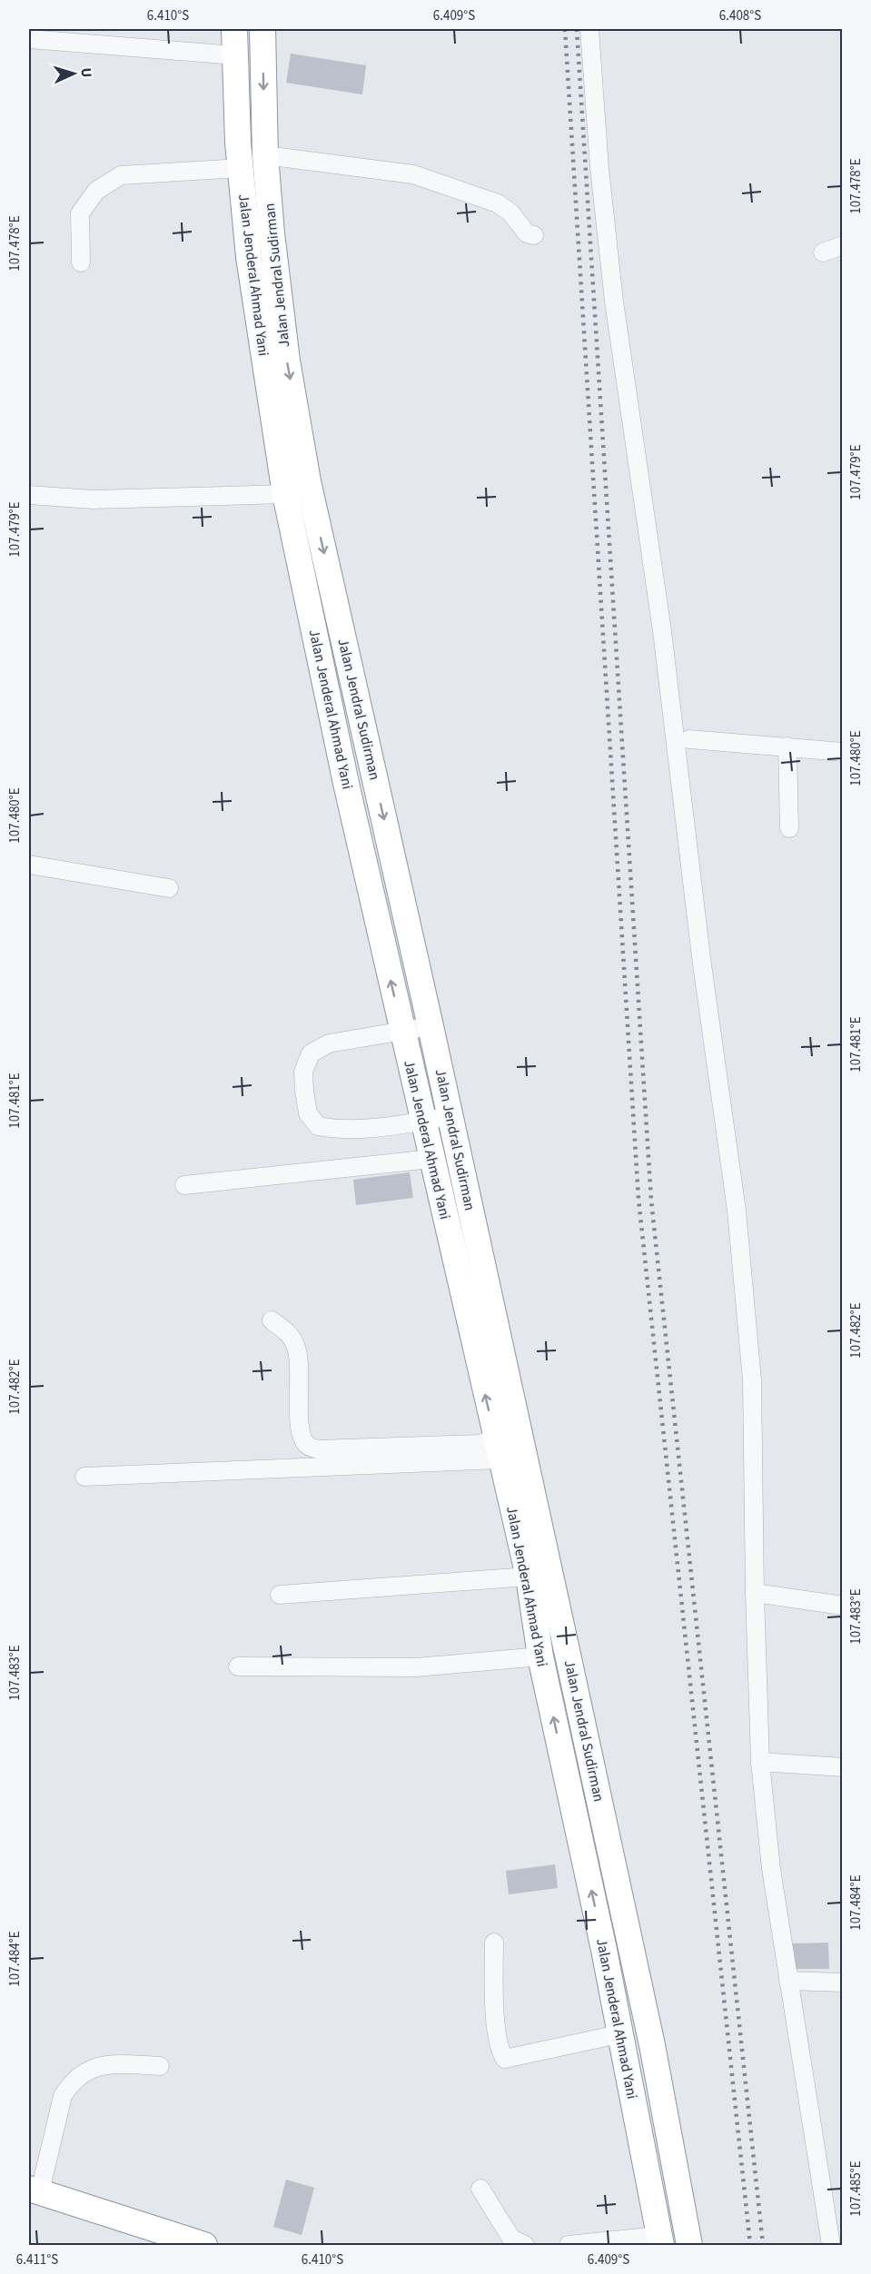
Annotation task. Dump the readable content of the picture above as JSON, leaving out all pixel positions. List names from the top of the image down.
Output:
{
  "streets": {
    "highway": ["Jalan Jenderal Ahmad Yani", "Jalan Jendral Sudirman"]
  },
  "one_way": ["Jalan Jenderal Ahmad Yani", "Jalan Jendral Sudirman"],
  "north": "right",
  "coordinates": [
    "6.410°S",
    "6.409°S",
    "6.408°S",
    "107.478°E",
    "107.479°E",
    "107.480°E",
    "107.481°E",
    "107.482°E",
    "107.483°E",
    "107.484°E",
    "107.485°E",
    "6.411°S"
  ]
}
